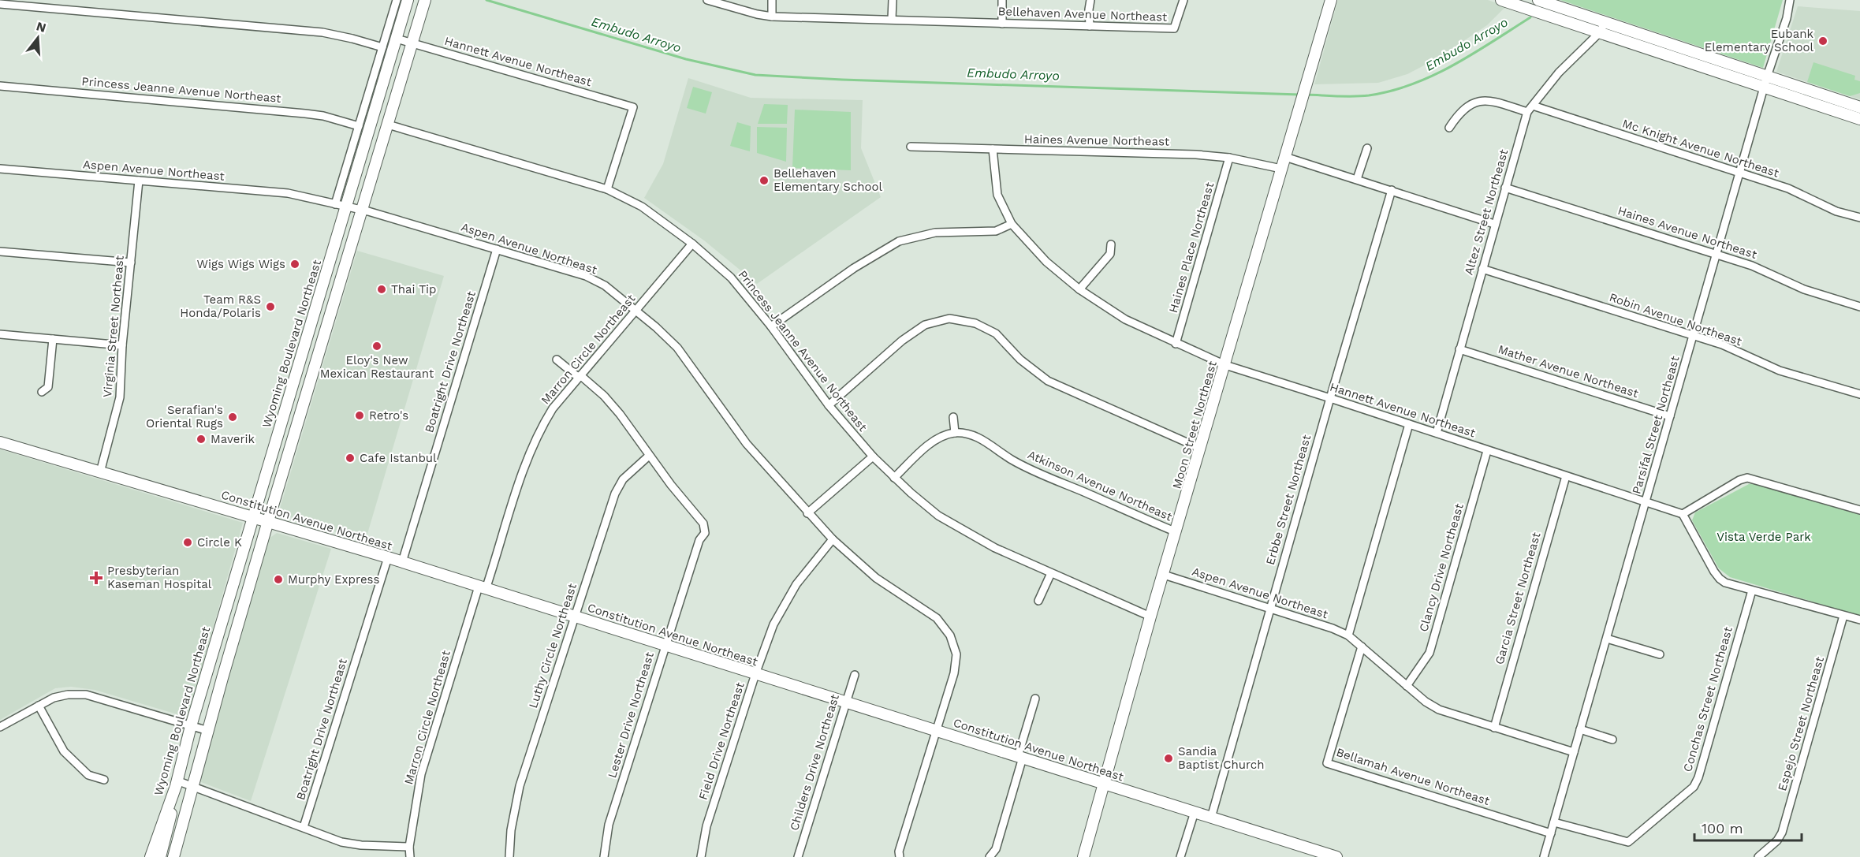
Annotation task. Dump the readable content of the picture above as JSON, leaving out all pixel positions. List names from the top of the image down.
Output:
{
  "streets": {
    "street": [
      "Bellehaven Avenue Northeast",
      "Hannett Avenue Northeast",
      "Princess Jeanne Avenue Northeast",
      "Haines Avenue Northeast",
      "Mc Knight Avenue Northeast",
      "Aspen Avenue Northeast",
      "Altez Street Northeast",
      "Haines Place Northeast",
      "Robin Avenue Northeast",
      "Virginia Street Northeast",
      "Wyoming Boulevard Northeast",
      "Marron Circle Northeast",
      "Boatright Drive Northeast",
      "Mather Avenue Northeast",
      "Moon Street Northeast",
      "Parsifal Street Northeast",
      "Atkinson Avenue Northeast",
      "Erbbe Street Northeast",
      "Constitution Avenue Northeast",
      "Clancy Drive Northeast",
      "Garcia Street Northeast",
      "Luthy Circle Northeast",
      "Conchas Street Northeast",
      "Lester Drive Northeast",
      "Espejo Street Northeast",
      "Field Drive Northeast",
      "Childers Drive Northeast",
      "Bellamah Avenue Northeast"
    ]
  },
  "crossings": [
    ["Hannett Avenue Northeast", "Princess Jeanne Avenue Northeast"],
    ["Hannett Avenue Northeast", "Haines Avenue Northeast"],
    ["Hannett Avenue Northeast", "Altez Street Northeast"],
    ["Hannett Avenue Northeast", "Haines Place Northeast"],
    ["Hannett Avenue Northeast", "Wyoming Boulevard Northeast"],
    ["Hannett Avenue Northeast", "Moon Street Northeast"],
    ["Hannett Avenue Northeast", "Parsifal Street Northeast"],
    ["Hannett Avenue Northeast", "Erbbe Street Northeast"],
    ["Hannett Avenue Northeast", "Clancy Drive Northeast"],
    ["Hannett Avenue Northeast", "Garcia Street Northeast"],
    ["Princess Jeanne Avenue Northeast", "Marron Circle Northeast"],
    ["Princess Jeanne Avenue Northeast", "Moon Street Northeast"],
    ["Haines Avenue Northeast", "Altez Street Northeast"],
    ["Haines Avenue Northeast", "Haines Place Northeast"],
    ["Haines Avenue Northeast", "Moon Street Northeast"],
    ["Haines Avenue Northeast", "Parsifal Street Northeast"],
    ["Mc Knight Avenue Northeast", "Altez Street Northeast"],
    ["Mc Knight Avenue Northeast", "Parsifal Street Northeast"],
    ["Aspen Avenue Northeast", "Virginia Street Northeast"],
    ["Aspen Avenue Northeast", "Wyoming Boulevard Northeast"],
    ["Aspen Avenue Northeast", "Marron Circle Northeast"],
    ["Aspen Avenue Northeast", "Boatright Drive Northeast"],
    ["Aspen Avenue Northeast", "Moon Street Northeast"],
    ["Aspen Avenue Northeast", "Erbbe Street Northeast"],
    ["Aspen Avenue Northeast", "Constitution Avenue Northeast"],
    ["Aspen Avenue Northeast", "Field Drive Northeast"],
    ["Altez Street Northeast", "Robin Avenue Northeast"],
    ["Altez Street Northeast", "Mather Avenue Northeast"],
    ["Robin Avenue Northeast", "Parsifal Street Northeast"],
    ["Virginia Street Northeast", "Constitution Avenue Northeast"],
    ["Wyoming Boulevard Northeast", "Constitution Avenue Northeast"],
    ["Marron Circle Northeast", "Constitution Avenue Northeast"],
    ["Marron Circle Northeast", "Lester Drive Northeast"],
    ["Boatright Drive Northeast", "Constitution Avenue Northeast"],
    ["Mather Avenue Northeast", "Parsifal Street Northeast"],
    ["Moon Street Northeast", "Atkinson Avenue Northeast"],
    ["Moon Street Northeast", "Constitution Avenue Northeast"],
    ["Parsifal Street Northeast", "Conchas Street Northeast"],
    ["Parsifal Street Northeast", "Bellamah Avenue Northeast"],
    ["Erbbe Street Northeast", "Constitution Avenue Northeast"],
    ["Constitution Avenue Northeast", "Luthy Circle Northeast"],
    ["Constitution Avenue Northeast", "Lester Drive Northeast"],
    ["Constitution Avenue Northeast", "Field Drive Northeast"],
    ["Constitution Avenue Northeast", "Childers Drive Northeast"],
    ["Luthy Circle Northeast", "Lester Drive Northeast"]
  ],
  "water": ["Embudo Arroyo"],
  "parks": ["Vista Verde Park"],
  "places": {
    "other": [
      "Eubank Elementary School",
      "Bellehaven Elementary School",
      "Wigs Wigs Wigs",
      "Thai Tip",
      "Team R&S Honda/Polaris",
      "Eloy's New Mexican Restaurant",
      "Retro's",
      "Serafian's Oriental Rugs",
      "Maverik",
      "Cafe Istanbul",
      "Circle K",
      "Murphy Express",
      "Sandia Baptist Church"
    ],
    "health": ["Presbyterian Kaseman Hospital"]
  },
  "scale_bar": "100 m",
  "north": "top"
}
